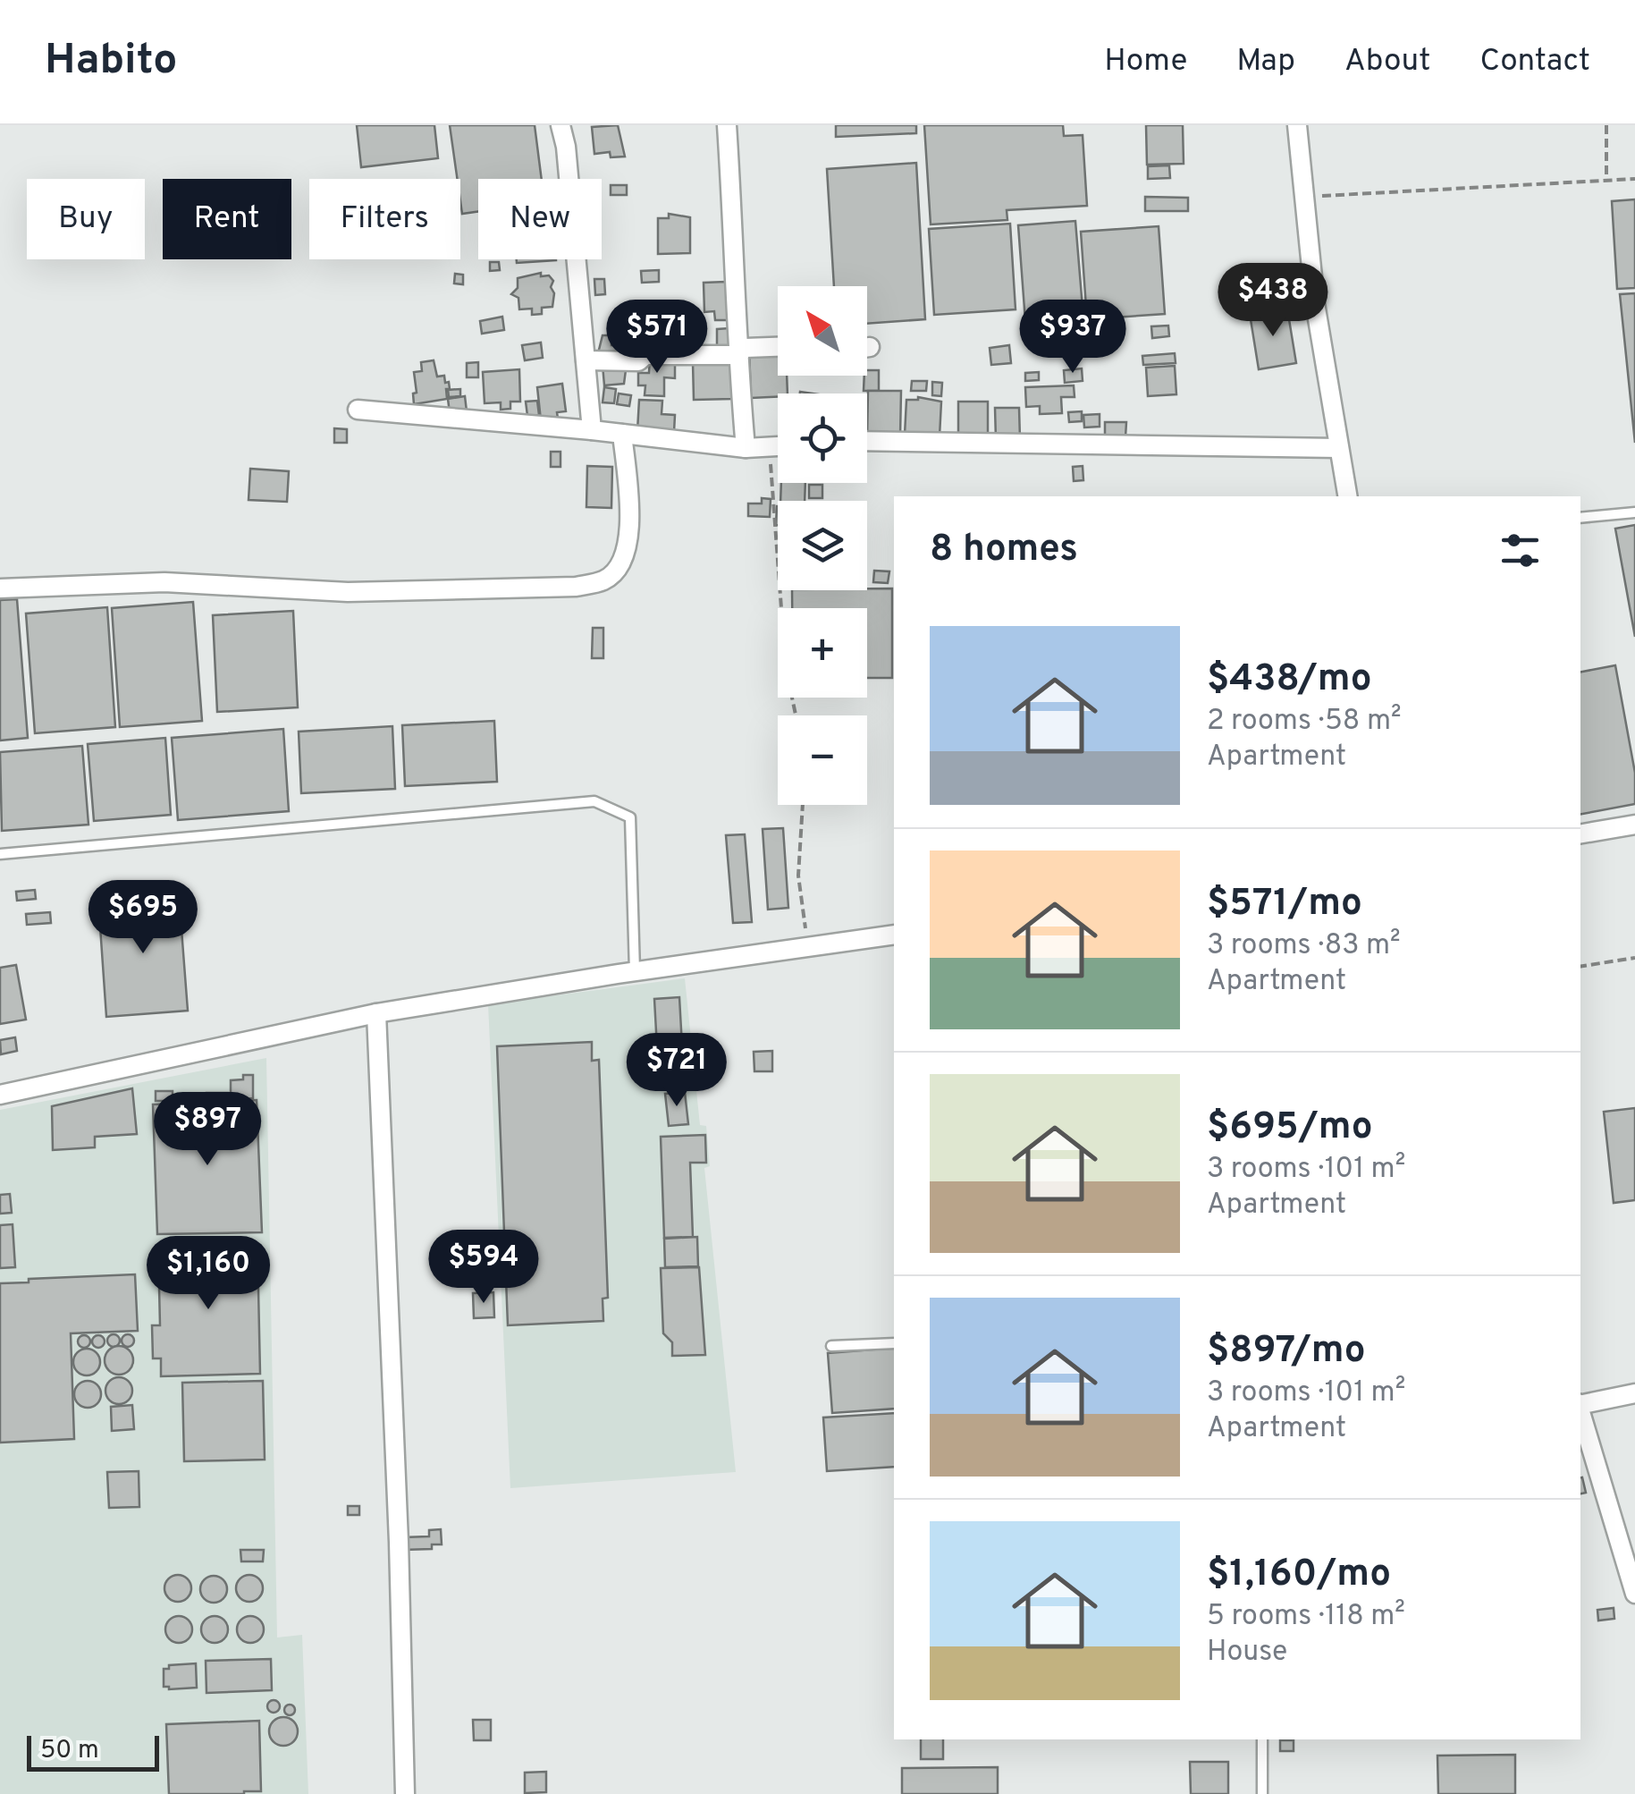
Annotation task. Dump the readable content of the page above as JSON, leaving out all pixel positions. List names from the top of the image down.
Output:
{
  "scale_bar": "50 m",
  "north": "top left",
  "page": {
    "header": "Habito",
    "nav": [
      "Home",
      "Map",
      "About",
      "Contact"
    ],
    "chip": [
      "Buy",
      "Rent",
      "Filters",
      "New"
    ],
    "price": [
      "$438",
      "$571",
      "$937",
      "$695",
      "$721",
      "$897",
      "$594",
      "$1,160"
    ],
    "map_buttons": ["+", "−"],
    "heading": "8 homes",
    "list": [
      {
        "name": "$438/mo",
        "note": "2 rooms · 58 m² · Apartment"
      },
      {
        "name": "$571/mo",
        "note": "3 rooms · 83 m² · Apartment"
      },
      {
        "name": "$695/mo",
        "note": "3 rooms · 101 m² · Apartment"
      },
      {
        "name": "$897/mo",
        "note": "3 rooms · 101 m² · Apartment"
      },
      {
        "name": "$1,160/mo",
        "note": "5 rooms · 118 m² · House"
      }
    ],
    "scale": "50 m"
  }
}
